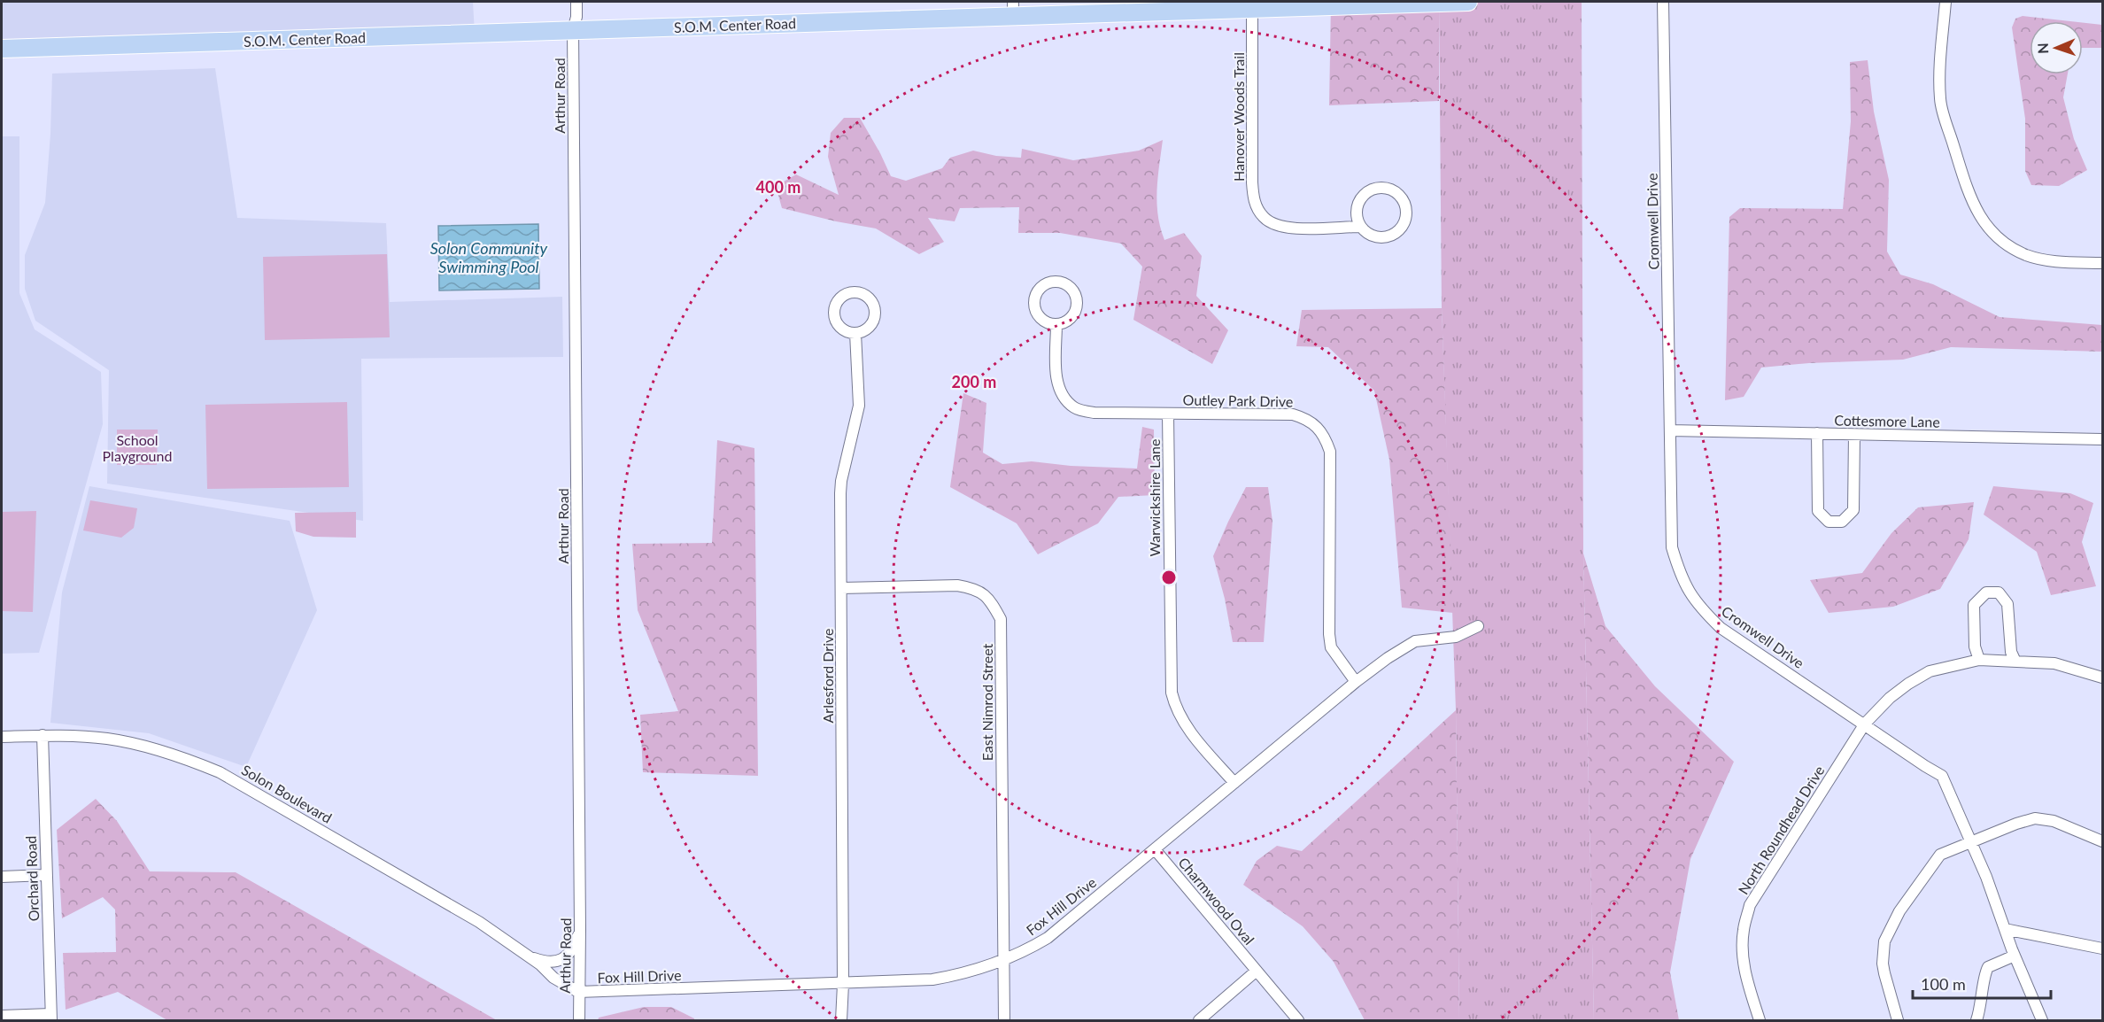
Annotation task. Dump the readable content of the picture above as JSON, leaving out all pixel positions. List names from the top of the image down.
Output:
{
  "streets": {
    "main road": ["S.O.M. Center Road"],
    "street": [
      "Arthur Road",
      "Hanover Woods Trail",
      "Cromwell Drive",
      "Outley Park Drive",
      "Cottesmore Lane",
      "Warwickshire Lane",
      "Arlesford Drive",
      "East Nimrod Street",
      "Solon Boulevard",
      "North Roundhead Drive",
      "Orchard Road",
      "Charmwood Oval",
      "Fox Hill Drive"
    ]
  },
  "crossings": [
    ["S.O.M. Center Road", "Arthur Road"],
    ["S.O.M. Center Road", "Hanover Woods Trail"],
    ["Arthur Road", "Solon Boulevard"],
    ["Arthur Road", "Fox Hill Drive"],
    ["Cromwell Drive", "Cottesmore Lane"],
    ["Cromwell Drive", "North Roundhead Drive"],
    ["Outley Park Drive", "Warwickshire Lane"],
    ["Outley Park Drive", "Fox Hill Drive"],
    ["Warwickshire Lane", "Fox Hill Drive"],
    ["Arlesford Drive", "East Nimrod Street"],
    ["Arlesford Drive", "Fox Hill Drive"],
    ["East Nimrod Street", "Fox Hill Drive"],
    ["Solon Boulevard", "Orchard Road"],
    ["Solon Boulevard", "Fox Hill Drive"],
    ["Charmwood Oval", "Fox Hill Drive"]
  ],
  "water": ["Solon Community Swimming Pool"],
  "parks": ["School Playground"],
  "scale_bar": "100 m",
  "north": "left",
  "rings": ["400 m", "200 m"]
}
